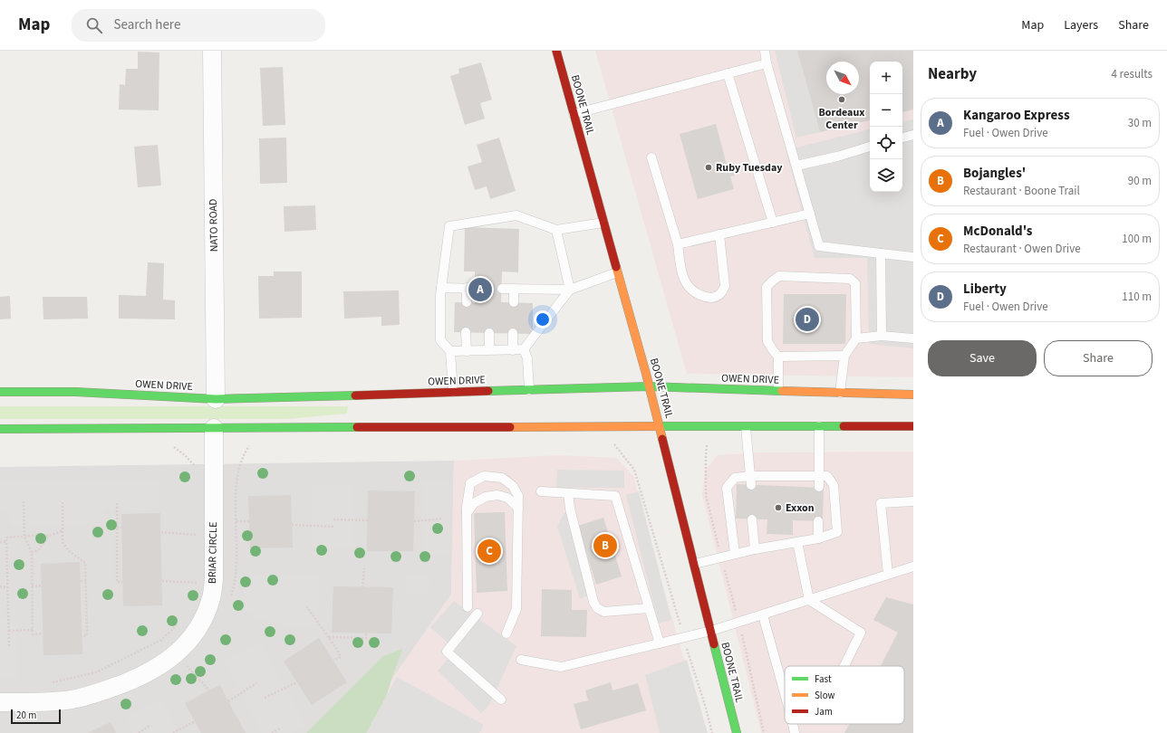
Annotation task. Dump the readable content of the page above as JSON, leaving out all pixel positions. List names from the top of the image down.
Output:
{
  "streets": {
    "main road": ["BOONE TRAIL", "OWEN DRIVE"],
    "street": ["NATO ROAD", "BRIAR CIRCLE"]
  },
  "crossings": [
    ["BOONE TRAIL", "OWEN DRIVE"],
    ["NATO ROAD", "OWEN DRIVE"]
  ],
  "places": ["Bordeaux Center", "Ruby Tuesday", "Exxon"],
  "legend": ["Fast", "Slow", "Jam"],
  "scale_bar": "20 m",
  "north": "bottom right",
  "page": {
    "header": "Map",
    "search": "Search here",
    "nav": ["Map", "Layers", "Share"],
    "heading": ["Nearby", "4 results"],
    "map_buttons": ["+", "−"],
    "list": [
      {
        "mark": "A",
        "name": "Kangaroo Express",
        "note": "Fuel · Owen Drive",
        "value": "30 m"
      },
      {
        "mark": "B",
        "name": "Bojangles'",
        "note": "Restaurant · Boone Trail",
        "value": "90 m"
      },
      {
        "mark": "C",
        "name": "McDonald's",
        "note": "Restaurant · Owen Drive",
        "value": "100 m"
      },
      {
        "mark": "D",
        "name": "Liberty",
        "note": "Fuel · Owen Drive",
        "value": "110 m"
      }
    ],
    "pins": [
      "A",
      "D",
      "B",
      "C"
    ],
    "buttons": ["Save", "Share"],
    "scale": "20 m"
  }
}
